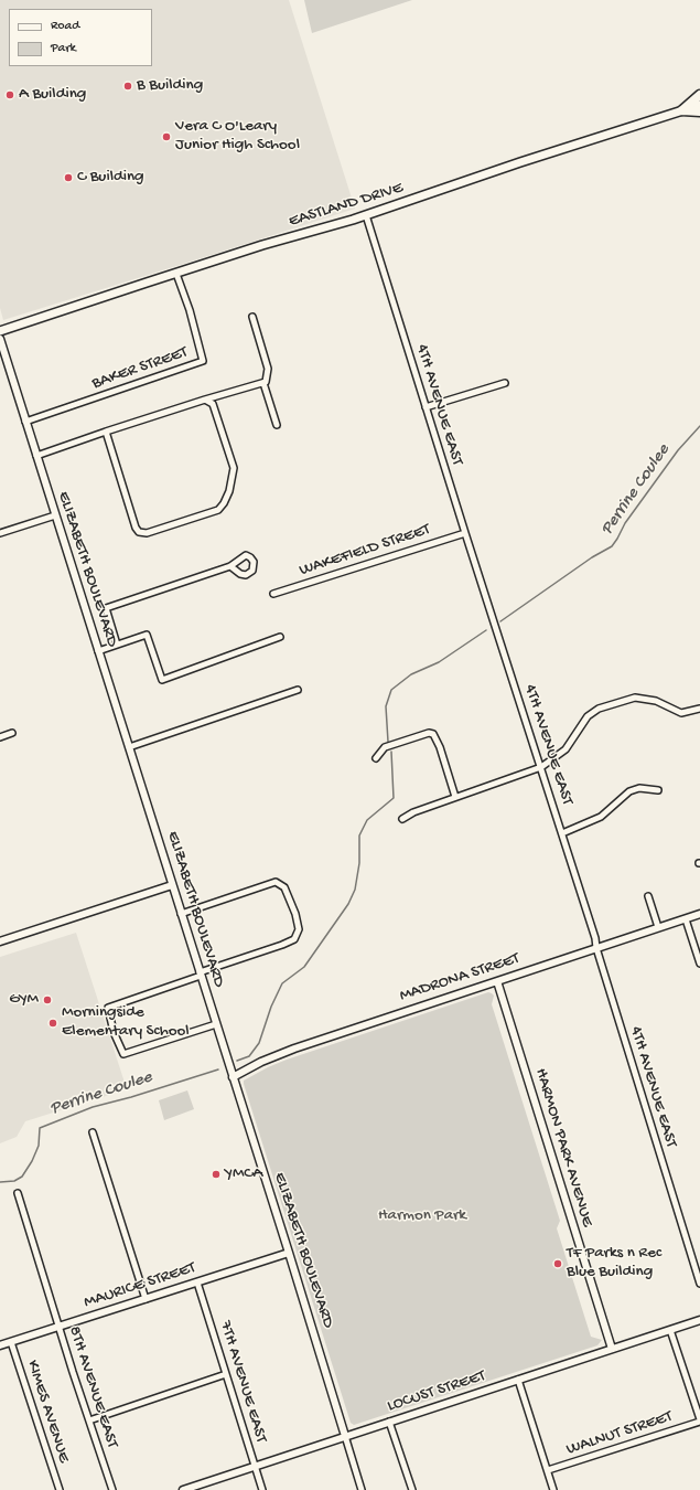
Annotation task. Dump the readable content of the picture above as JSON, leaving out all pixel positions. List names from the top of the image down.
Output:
{
  "streets": {
    "main road": ["EASTLAND DRIVE"],
    "street": [
      "BAKER STREET",
      "4TH AVENUE EAST",
      "WAKEFIELD STREET",
      "ELIZABETH BOULEVARD",
      "MADRONA STREET",
      "HARMON PARK AVENUE",
      "MAURICE STREET",
      "7TH AVENUE EAST",
      "8TH AVENUE EAST",
      "LOCUST STREET",
      "KIMES AVENUE",
      "WALNUT STREET"
    ]
  },
  "crossings": [
    ["EASTLAND DRIVE", "BAKER STREET"],
    ["EASTLAND DRIVE", "4TH AVENUE EAST"],
    ["BAKER STREET", "ELIZABETH BOULEVARD"],
    ["4TH AVENUE EAST", "WAKEFIELD STREET"],
    ["4TH AVENUE EAST", "MADRONA STREET"],
    ["ELIZABETH BOULEVARD", "MADRONA STREET"],
    ["ELIZABETH BOULEVARD", "MAURICE STREET"],
    ["ELIZABETH BOULEVARD", "LOCUST STREET"],
    ["MADRONA STREET", "HARMON PARK AVENUE"],
    ["HARMON PARK AVENUE", "LOCUST STREET"],
    ["MAURICE STREET", "7TH AVENUE EAST"],
    ["MAURICE STREET", "8TH AVENUE EAST"],
    ["MAURICE STREET", "KIMES AVENUE"],
    ["7TH AVENUE EAST", "LOCUST STREET"]
  ],
  "water": ["Perrine Coulee"],
  "parks": ["Harmon Park"],
  "places": [
    "B Building",
    "A Building",
    "Vera C O'Leary Junior High School",
    "C Building",
    "GYM",
    "Morningside Elementary School",
    "YMCA",
    "TF Parks n Rec Blue Building"
  ],
  "legend": ["Road", "Park"]
}
